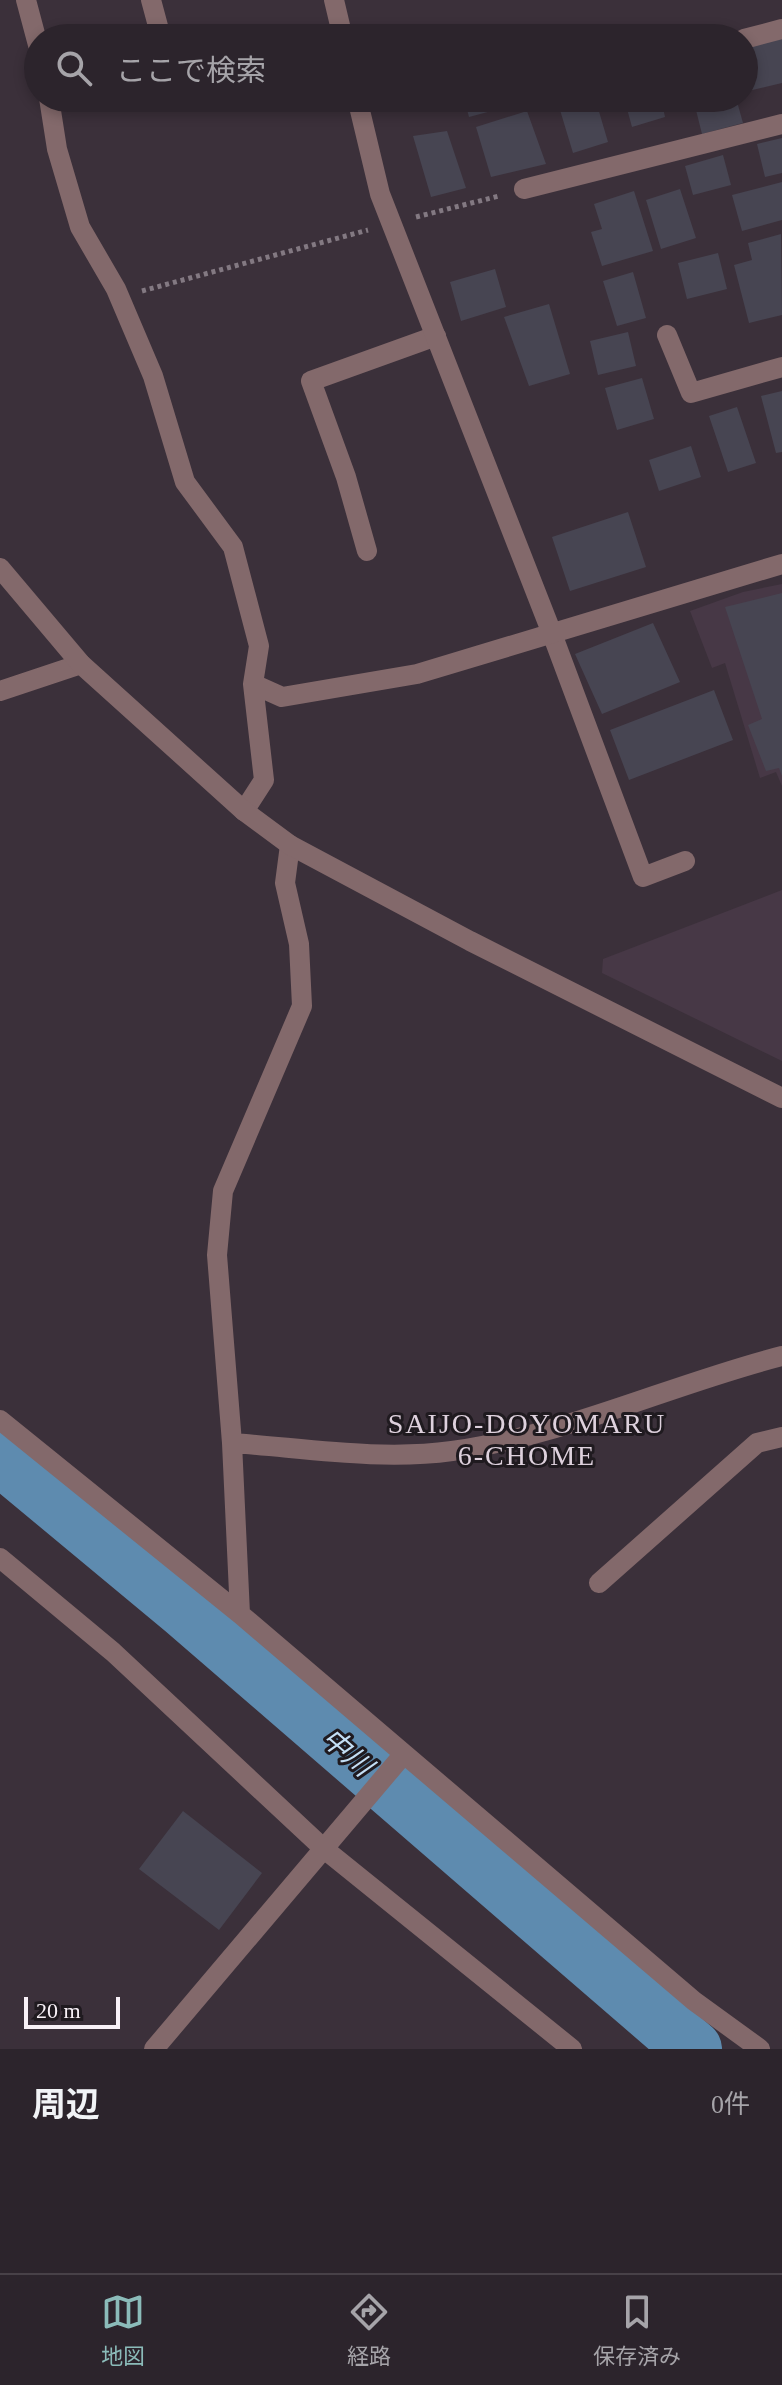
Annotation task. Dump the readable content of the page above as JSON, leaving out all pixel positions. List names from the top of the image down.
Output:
{
  "districts": ["SAIJO-DOYOMARU 6-CHOME"],
  "water": ["中川"],
  "scale_bar": "20 m",
  "page": {
    "search": "ここで検索",
    "scale": "20 m",
    "heading": ["周辺", "0件"],
    "nav": ["地図", "経路", "保存済み"]
  }
}
